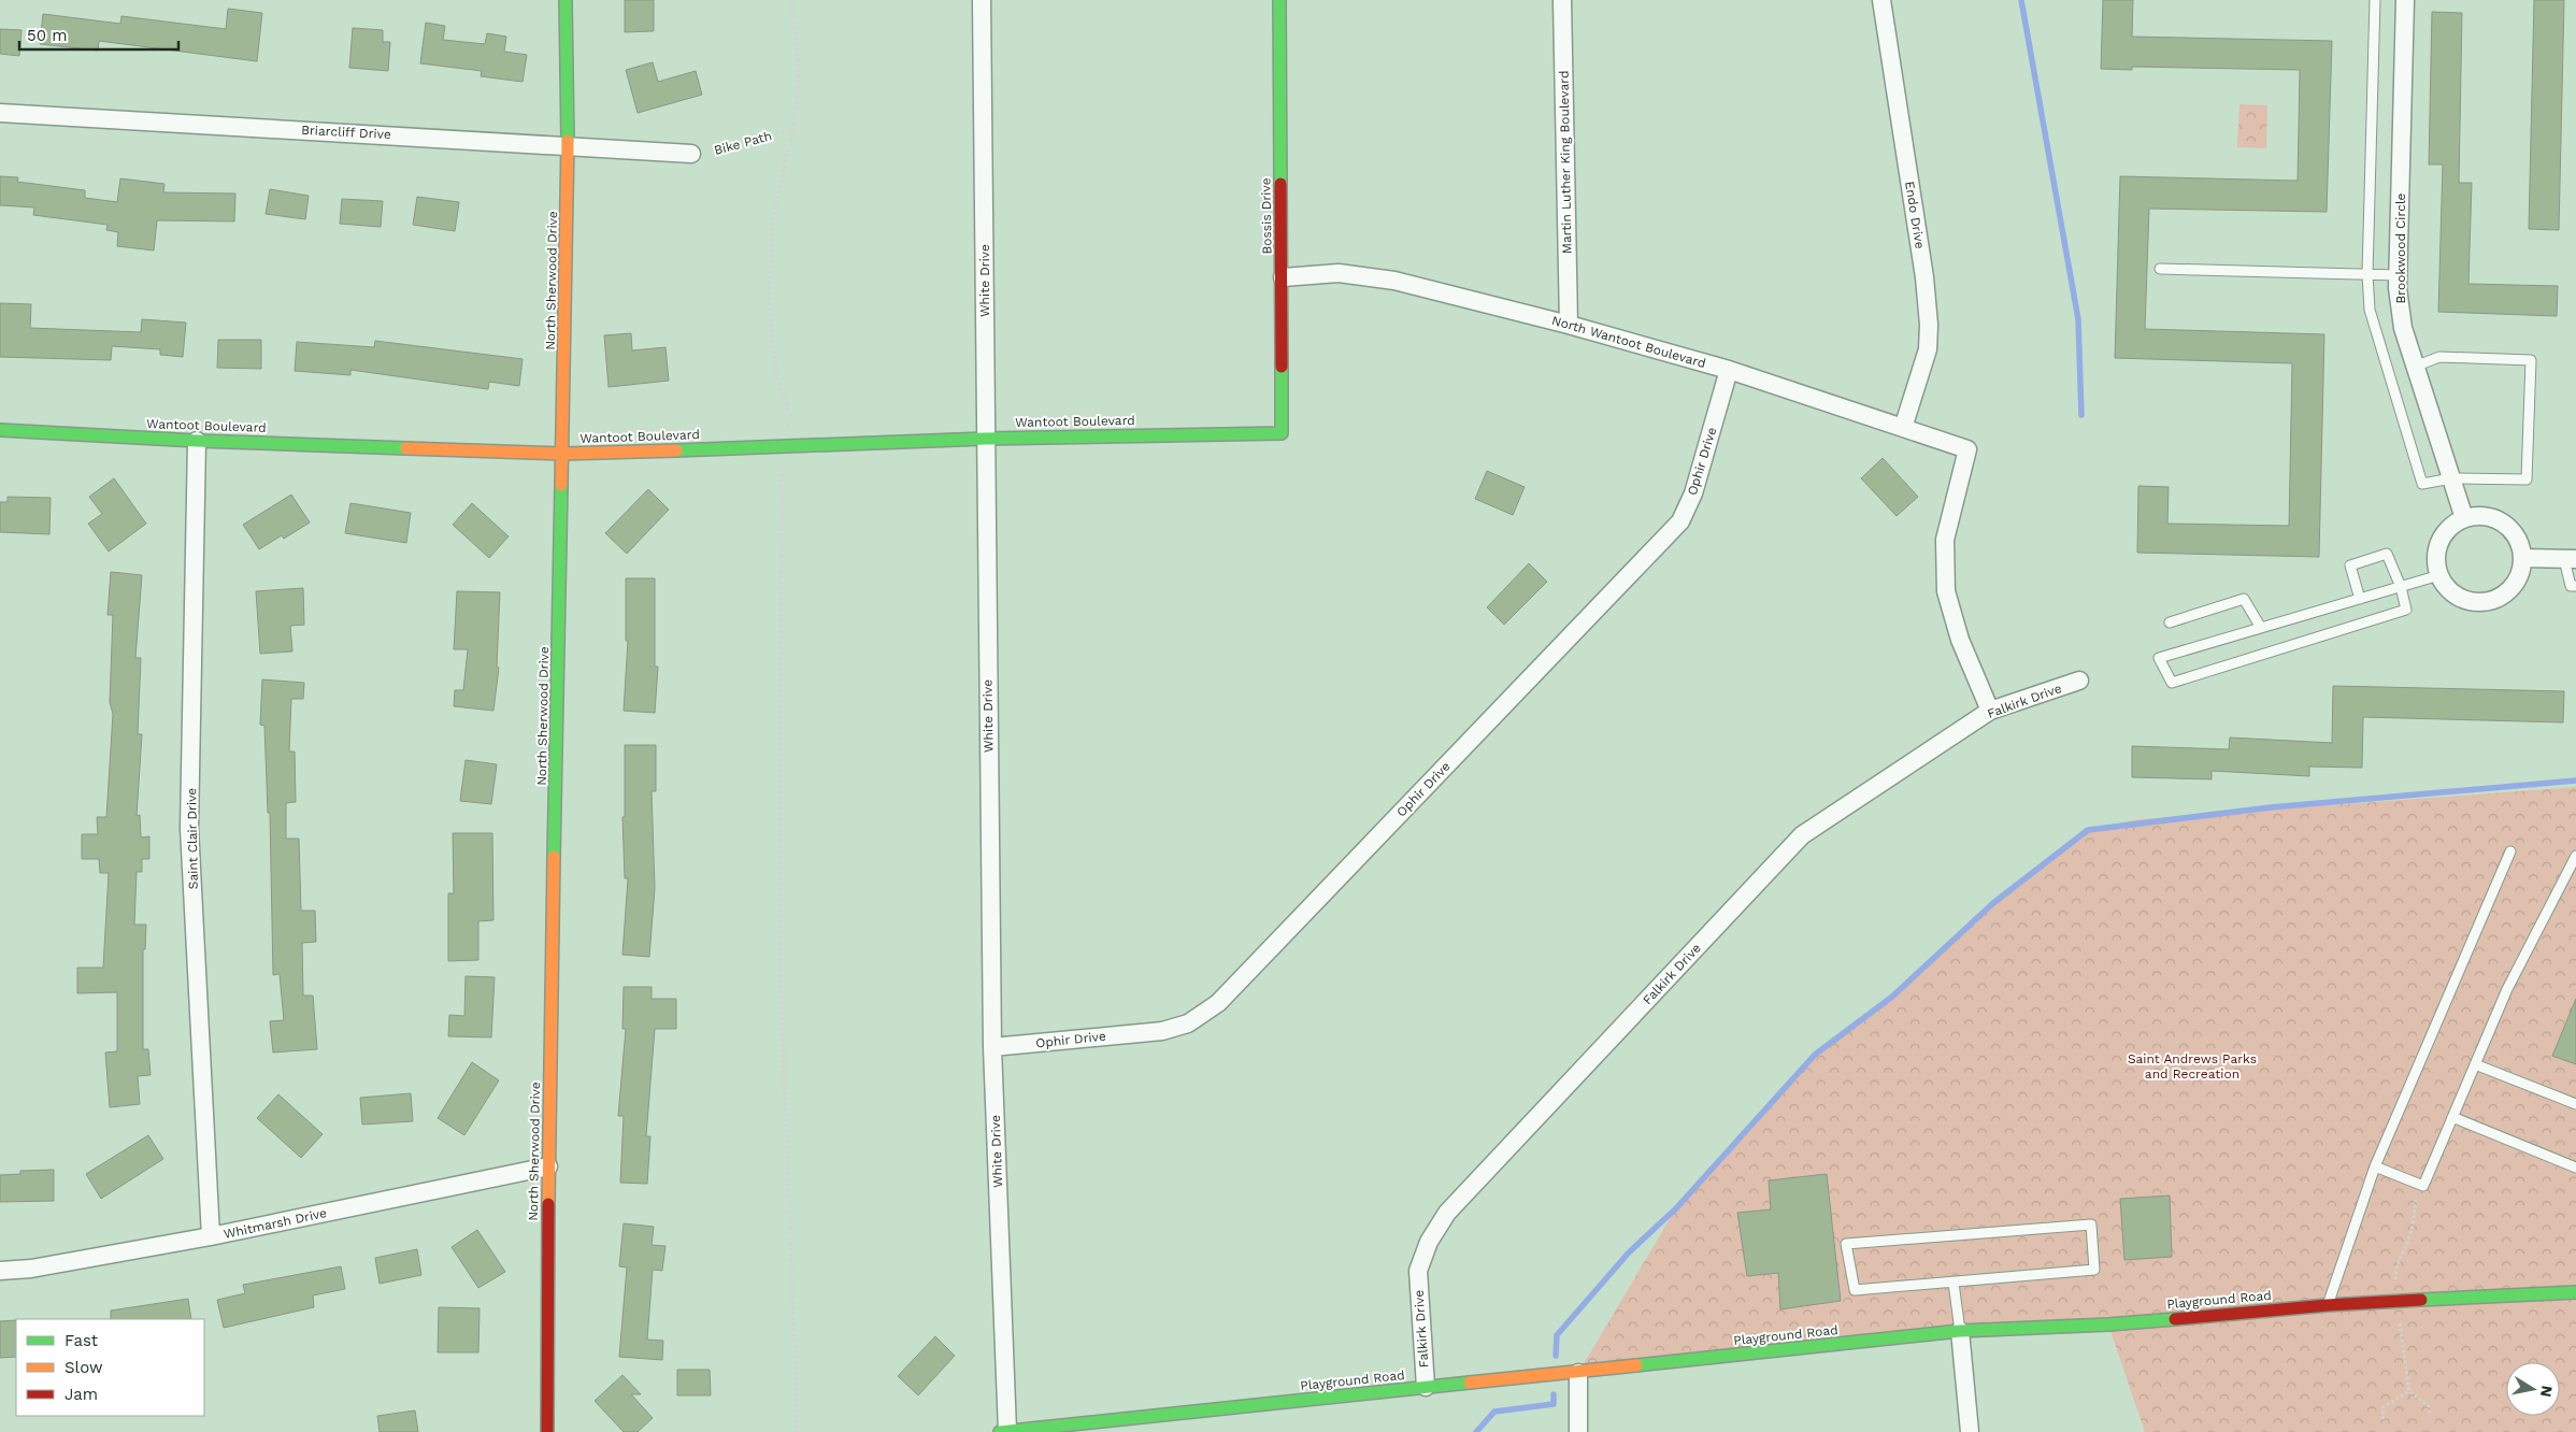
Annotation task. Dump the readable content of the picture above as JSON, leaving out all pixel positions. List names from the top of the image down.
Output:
{
  "streets": {
    "street": [
      "Briarcliff Drive",
      "Martin Luther King Boulevard",
      "Endo Drive",
      "Bossis Drive",
      "Brookwood Circle",
      "North Sherwood Drive",
      "White Drive",
      "North Wantoot Boulevard",
      "Wantoot Boulevard",
      "Ophir Drive",
      "Falkirk Drive",
      "Saint Clair Drive",
      "Whitmarsh Drive",
      "Playground Road"
    ],
    "path": ["Bike Path"]
  },
  "crossings": [
    ["Briarcliff Drive", "Bike Path"],
    ["Briarcliff Drive", "North Sherwood Drive"],
    ["Martin Luther King Boulevard", "North Wantoot Boulevard"],
    ["Endo Drive", "North Wantoot Boulevard"],
    ["Bossis Drive", "North Wantoot Boulevard"],
    ["Bossis Drive", "Wantoot Boulevard"],
    ["North Sherwood Drive", "Wantoot Boulevard"],
    ["North Sherwood Drive", "Whitmarsh Drive"],
    ["White Drive", "Wantoot Boulevard"],
    ["White Drive", "Ophir Drive"],
    ["White Drive", "Playground Road"],
    ["North Wantoot Boulevard", "Ophir Drive"],
    ["North Wantoot Boulevard", "Falkirk Drive"],
    ["Wantoot Boulevard", "Saint Clair Drive"],
    ["Falkirk Drive", "Playground Road"],
    ["Saint Clair Drive", "Whitmarsh Drive"]
  ],
  "parks": ["Saint Andrews Parks and Recreation"],
  "legend": ["Fast", "Slow", "Jam"],
  "scale_bar": "50 m",
  "north": "right"
}
